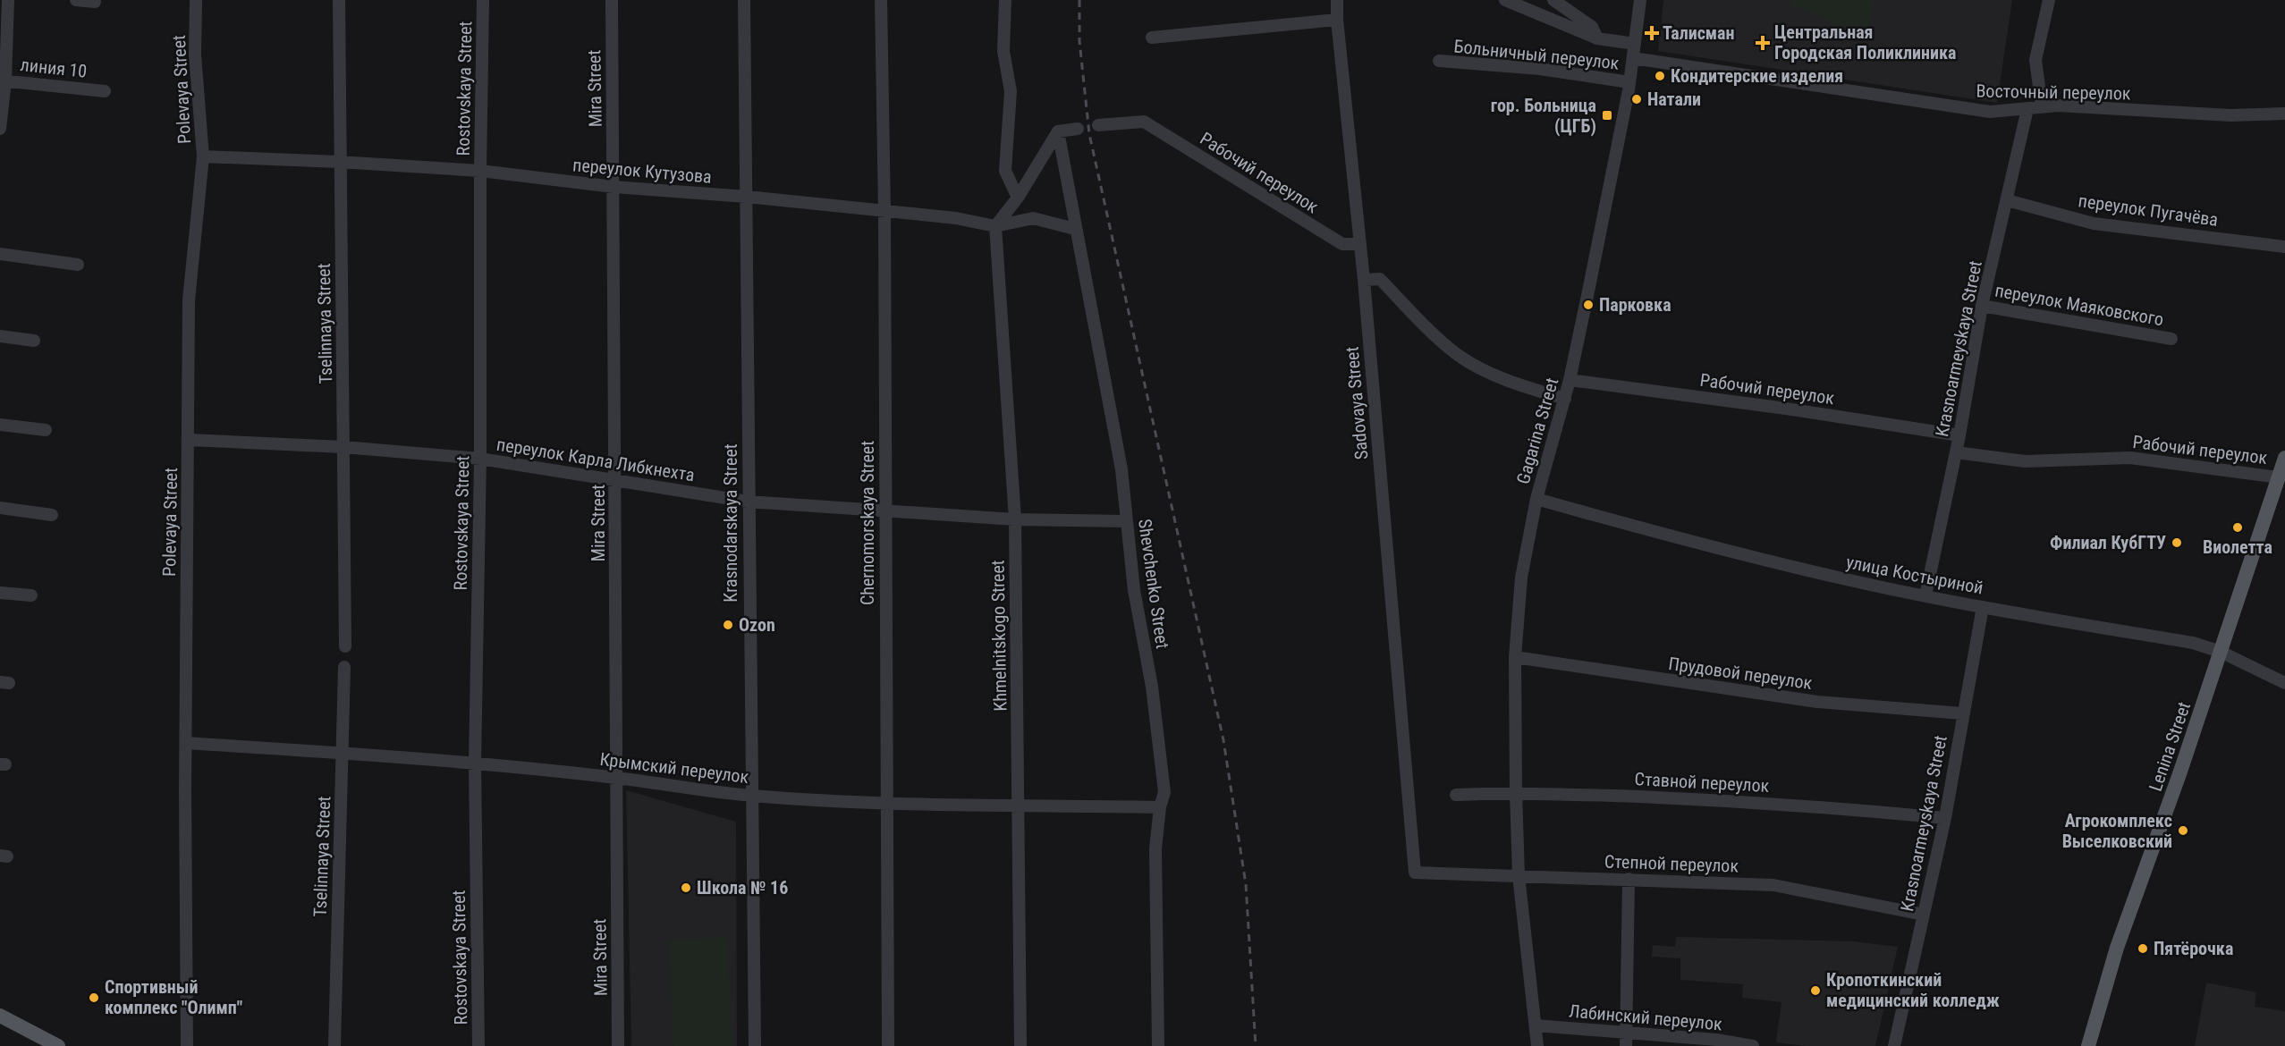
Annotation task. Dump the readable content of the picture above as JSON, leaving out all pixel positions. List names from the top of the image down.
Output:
{
  "streets": {
    "main road": ["Lenina Street"],
    "street": [
      "Больничный переулок",
      "линия 10",
      "Rostovskaya Street",
      "Mira Street",
      "Polevaya Street",
      "Восточный переулок",
      "переулок Кутузова",
      "Рабочий переулок",
      "переулок Пугачёва",
      "переулок Маяковского",
      "Tselinnaya Street",
      "Krasnoarmeyskaya Street",
      "Sadovaya Street",
      "Gagarina Street",
      "переулок Карла Либкнехта",
      "Krasnodarskaya Street",
      "Chernomorskaya Street",
      "улица Костыриной",
      "Shevchenko Street",
      "Khmelnitskogo Street",
      "Прудовой переулок",
      "Крымский переулок",
      "Ставной переулок",
      "Степной переулок",
      "Лабинский переулок"
    ]
  },
  "crossings": [
    ["Больничный переулок", "Gagarina Street"],
    ["Rostovskaya Street", "переулок Кутузова"],
    ["Rostovskaya Street", "переулок Карла Либкнехта"],
    ["Rostovskaya Street", "Крымский переулок"],
    ["Mira Street", "переулок Кутузова"],
    ["Mira Street", "переулок Карла Либкнехта"],
    ["Mira Street", "Крымский переулок"],
    ["Polevaya Street", "переулок Кутузова"],
    ["Polevaya Street", "переулок Карла Либкнехта"],
    ["Polevaya Street", "Крымский переулок"],
    ["Восточный переулок", "Krasnoarmeyskaya Street"],
    ["Восточный переулок", "Gagarina Street"],
    ["переулок Кутузова", "Tselinnaya Street"],
    ["переулок Кутузова", "Krasnodarskaya Street"],
    ["переулок Кутузова", "Chernomorskaya Street"],
    ["переулок Кутузова", "Shevchenko Street"],
    ["переулок Кутузова", "Khmelnitskogo Street"],
    ["Рабочий переулок", "Krasnoarmeyskaya Street"],
    ["Рабочий переулок", "Sadovaya Street"],
    ["Рабочий переулок", "Gagarina Street"],
    ["Рабочий переулок", "Lenina Street"],
    ["переулок Пугачёва", "Krasnoarmeyskaya Street"],
    ["переулок Маяковского", "Krasnoarmeyskaya Street"],
    ["Tselinnaya Street", "переулок Карла Либкнехта"],
    ["Tselinnaya Street", "Крымский переулок"],
    ["Krasnoarmeyskaya Street", "улица Костыриной"],
    ["Krasnoarmeyskaya Street", "Прудовой переулок"],
    ["Krasnoarmeyskaya Street", "Ставной переулок"],
    ["Krasnoarmeyskaya Street", "Степной переулок"],
    ["Sadovaya Street", "Степной переулок"],
    ["Gagarina Street", "улица Костыриной"],
    ["Gagarina Street", "Прудовой переулок"],
    ["Gagarina Street", "Ставной переулок"],
    ["Gagarina Street", "Степной переулок"],
    ["Gagarina Street", "Лабинский переулок"],
    ["переулок Карла Либкнехта", "Krasnodarskaya Street"],
    ["переулок Карла Либкнехта", "Chernomorskaya Street"],
    ["переулок Карла Либкнехта", "Shevchenko Street"],
    ["переулок Карла Либкнехта", "Khmelnitskogo Street"],
    ["Krasnodarskaya Street", "Крымский переулок"],
    ["Chernomorskaya Street", "Крымский переулок"],
    ["улица Костыриной", "Lenina Street"],
    ["Shevchenko Street", "Крымский переулок"],
    ["Khmelnitskogo Street", "Крымский переулок"]
  ],
  "places": {
    "health": ["Талисман", "Центральная Городская Поликлиника"],
    "other": [
      "Кондитерские изделия",
      "Натали",
      "Парковка",
      "Виолетта",
      "Филиал КубГТУ",
      "Ozon",
      "Агрокомплекс Выселковский",
      "Школа № 16",
      "Пятёрочка",
      "Кропоткинский медицинский колледж",
      "Спортивный комплекс \"Олимп\""
    ],
    "transit": ["гор. Больница (ЦГБ)"]
  }
}
